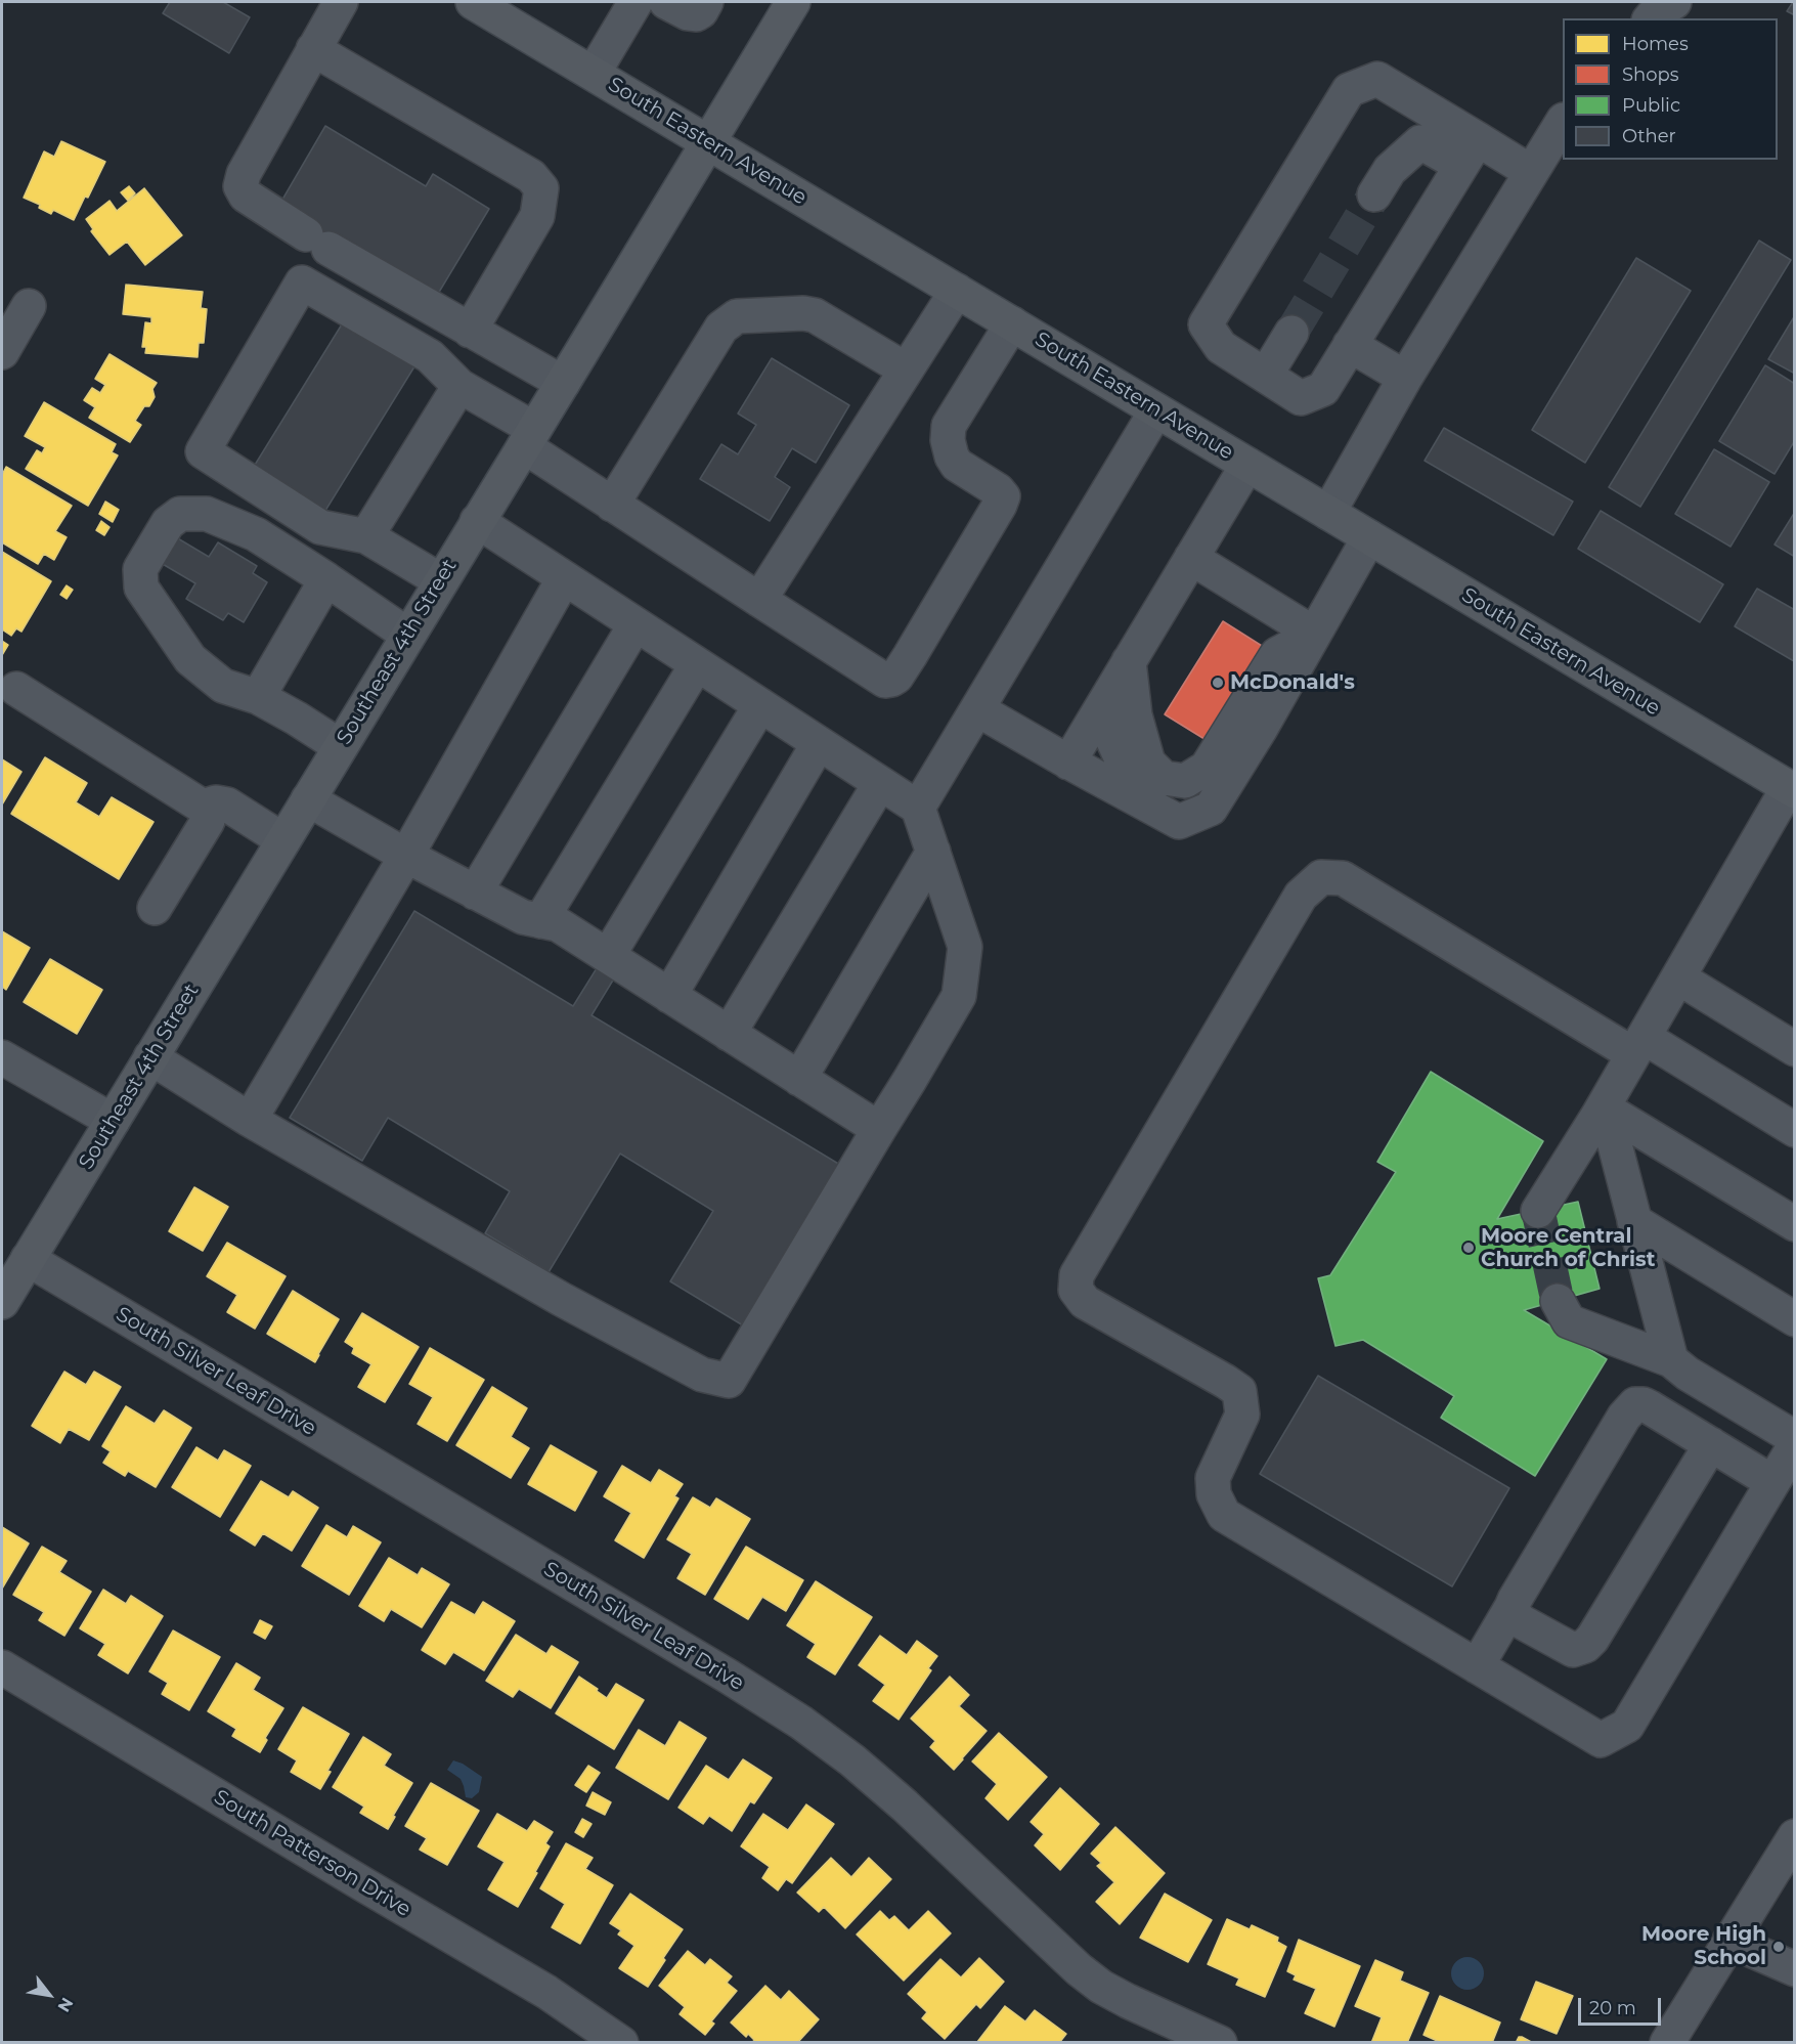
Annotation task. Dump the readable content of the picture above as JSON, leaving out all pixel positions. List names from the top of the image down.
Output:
{
  "streets": {
    "main road": ["South Eastern Avenue", "Southeast 4th Street"],
    "street": ["South Silver Leaf Drive", "South Patterson Drive"]
  },
  "crossings": [
    ["South Eastern Avenue", "Southeast 4th Street"],
    ["Southeast 4th Street", "South Silver Leaf Drive"]
  ],
  "places": ["McDonald's", "Moore Central Church of Christ", "Moore High School"],
  "legend": [
    "Homes",
    "Shops",
    "Public",
    "Other"
  ],
  "scale_bar": "20 m",
  "north": "bottom right"
}
